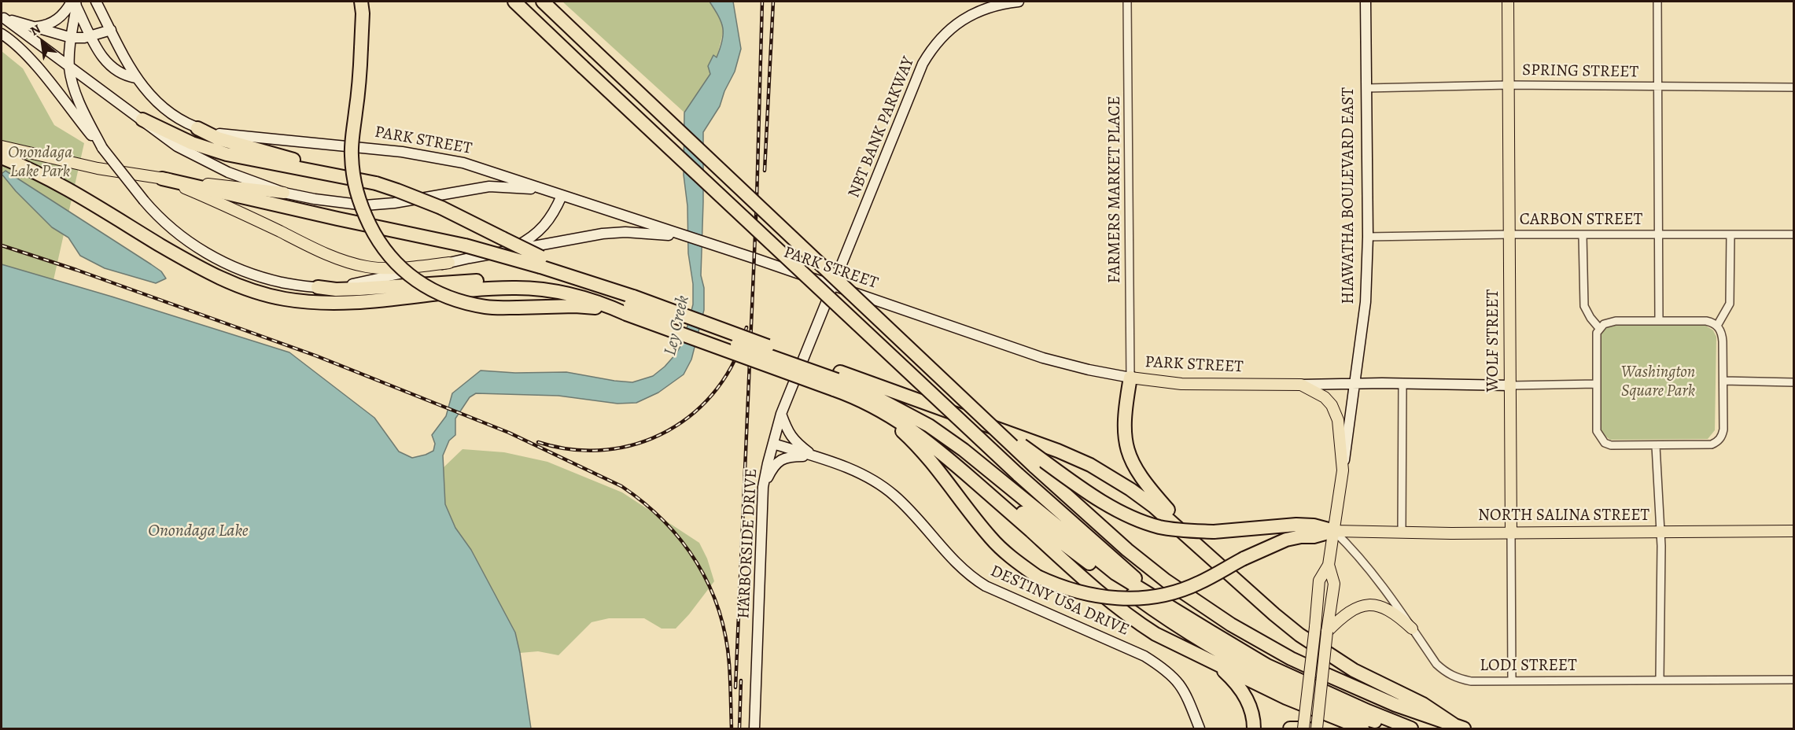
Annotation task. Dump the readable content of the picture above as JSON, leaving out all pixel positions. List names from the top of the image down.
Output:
{
  "streets": {
    "main road": [
      "PARK STREET",
      "HIAWATHA BOULEVARD EAST",
      "WOLF STREET",
      "NORTH SALINA STREET"
    ],
    "street": [
      "SPRING STREET",
      "NBT BANK PARKWAY",
      "FARMERS MARKET PLACE",
      "CARBON STREET",
      "HARBORSIDE DRIVE",
      "DESTINY USA DRIVE",
      "LODI STREET"
    ]
  },
  "crossings": [
    ["SPRING STREET", "HIAWATHA BOULEVARD EAST"],
    ["SPRING STREET", "WOLF STREET"],
    ["NBT BANK PARKWAY", "PARK STREET"],
    ["NBT BANK PARKWAY", "HARBORSIDE DRIVE"],
    ["PARK STREET", "FARMERS MARKET PLACE"],
    ["PARK STREET", "HIAWATHA BOULEVARD EAST"],
    ["PARK STREET", "WOLF STREET"],
    ["PARK STREET", "HARBORSIDE DRIVE"],
    ["HIAWATHA BOULEVARD EAST", "CARBON STREET"],
    ["HIAWATHA BOULEVARD EAST", "NORTH SALINA STREET"],
    ["HIAWATHA BOULEVARD EAST", "LODI STREET"],
    ["CARBON STREET", "WOLF STREET"],
    ["WOLF STREET", "NORTH SALINA STREET"],
    ["WOLF STREET", "LODI STREET"],
    ["NORTH SALINA STREET", "LODI STREET"],
    ["HARBORSIDE DRIVE", "DESTINY USA DRIVE"]
  ],
  "water": ["Ley Creek", "Onondaga Lake"],
  "parks": ["Onondaga Lake Park", "Washington Square Park"],
  "north": "top left"
}
